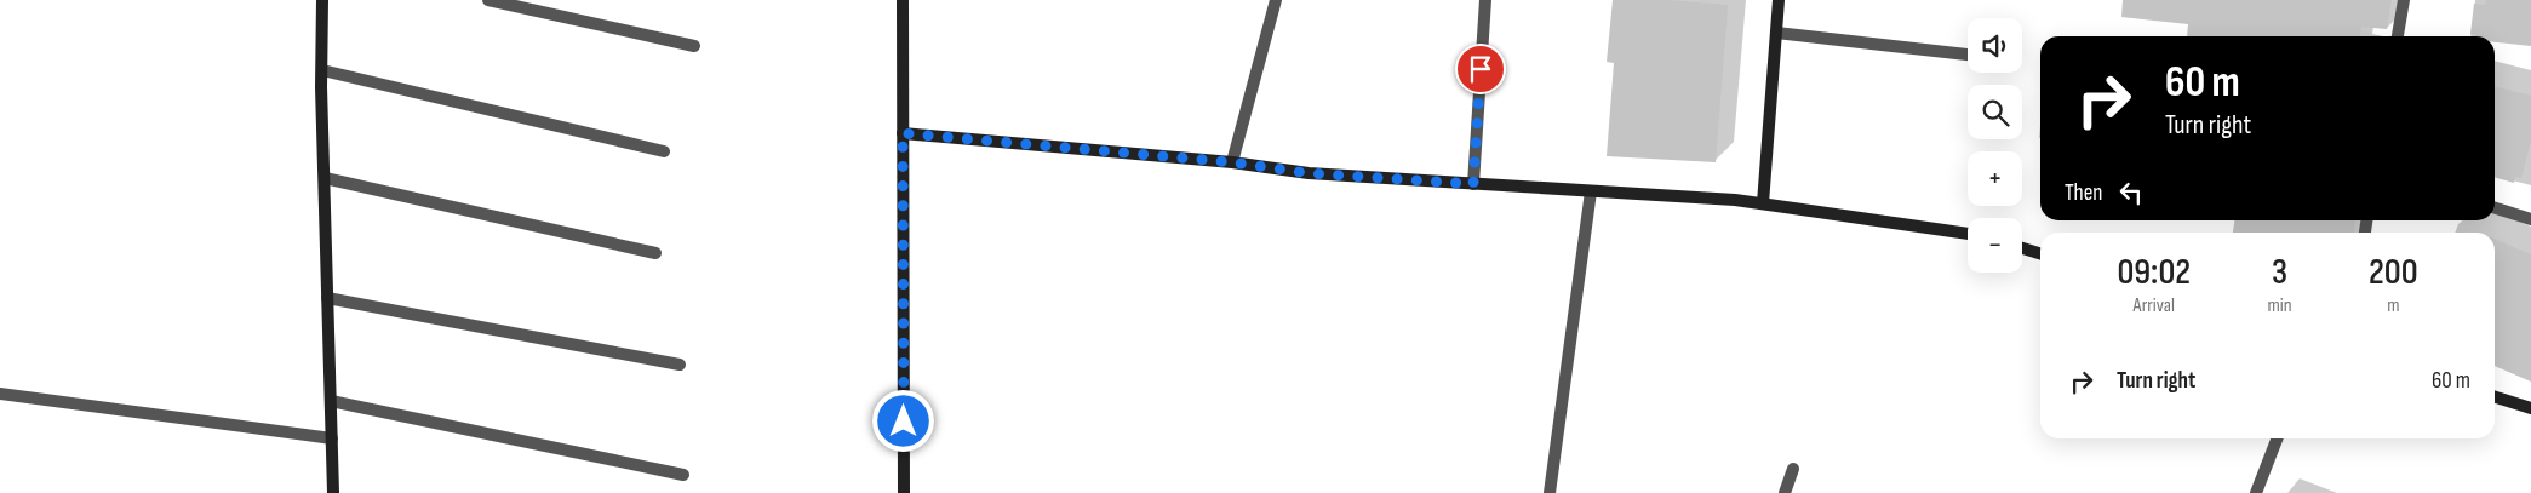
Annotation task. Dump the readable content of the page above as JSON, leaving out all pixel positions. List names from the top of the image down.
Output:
{
  "page": {
    "map_buttons": ["+", "−"],
    "turn": ["60 m", "Turn right"],
    "then": "Then",
    "eta": [
      "09:02",
      "Arrival",
      "3",
      "min",
      "200",
      "m"
    ],
    "list": [
      {
        "name": "Turn right",
        "value": "60 m"
      }
    ]
  }
}
